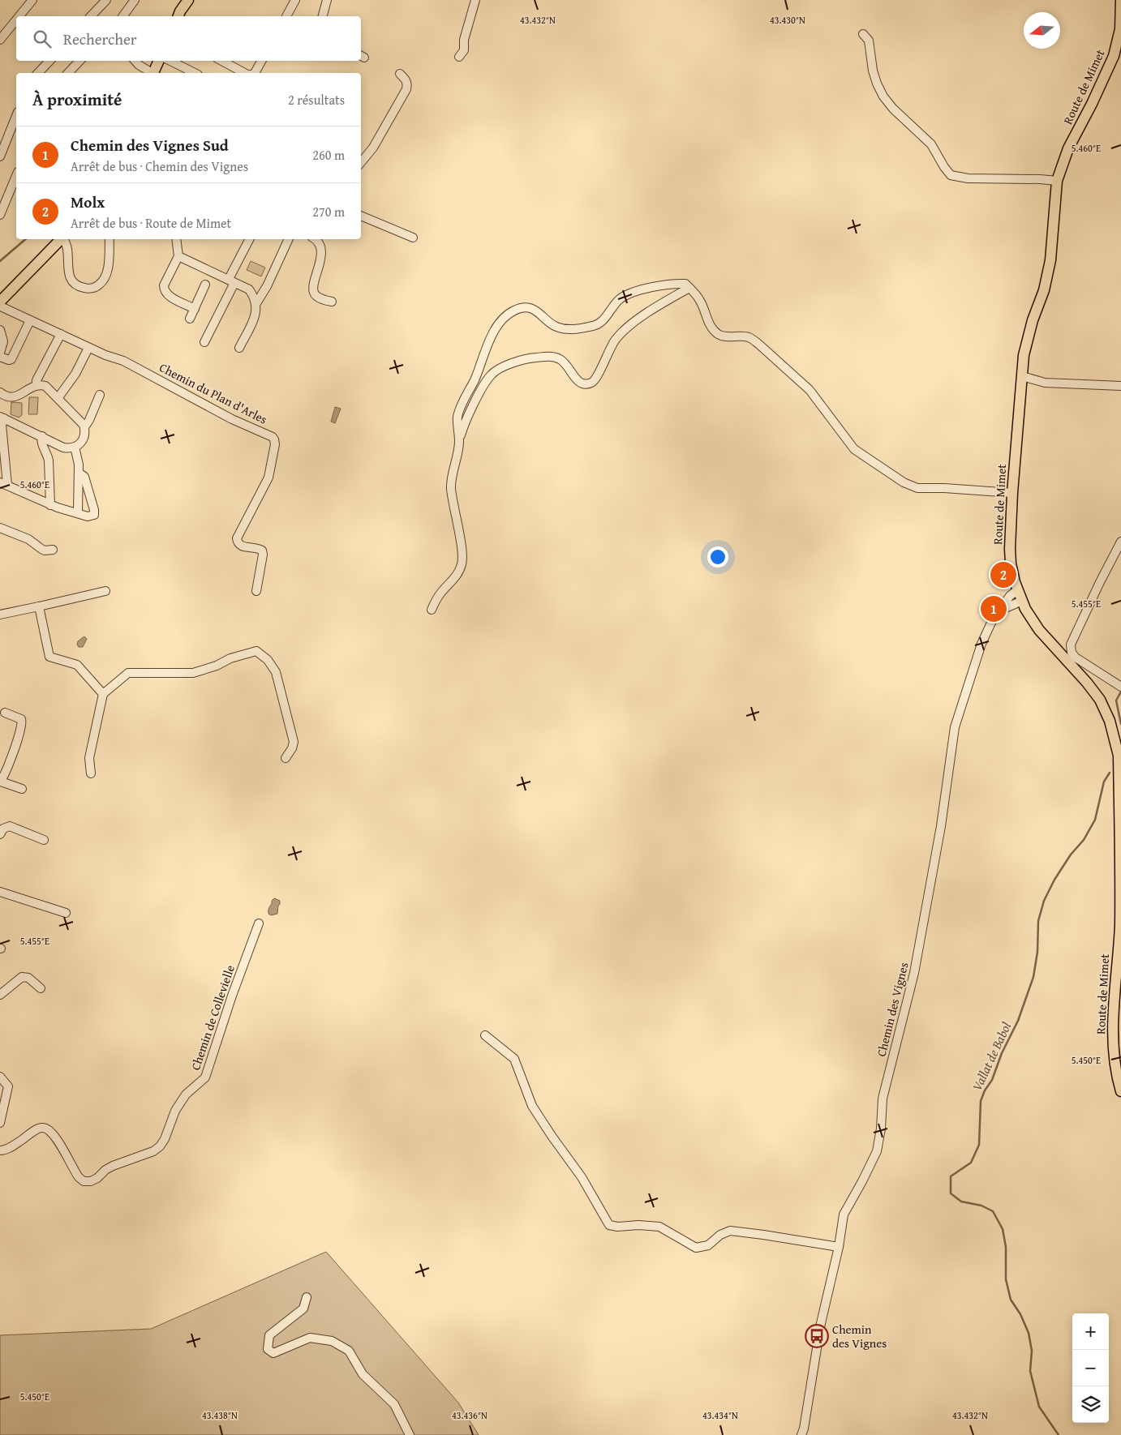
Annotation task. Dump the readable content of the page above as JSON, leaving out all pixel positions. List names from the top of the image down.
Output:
{
  "streets": {
    "main road": ["Route de Mimet"],
    "street": ["Chemin du Plan d'Arles", "Chemin des Vignes", "Chemin de Collevielle"]
  },
  "crossings": [
    ["Route de Mimet", "Chemin des Vignes"]
  ],
  "water": ["Vallat de Babol"],
  "places": {
    "bus stop": ["Chemin des Vignes"]
  },
  "north": "left",
  "page": {
    "search": "Rechercher",
    "heading": ["À proximité", "2 résultats"],
    "list": [
      {
        "mark": "1",
        "name": "Chemin des Vignes Sud",
        "note": "Arrêt de bus · Chemin des Vignes",
        "value": "260 m"
      },
      {
        "mark": "2",
        "name": "Molx",
        "note": "Arrêt de bus · Route de Mimet",
        "value": "270 m"
      }
    ],
    "pins": ["2", "1"],
    "map_buttons": ["+", "−"]
  },
  "coordinates": [
    "43.432°N",
    "43.430°N",
    "5.460°E",
    "5.455°E",
    "5.450°E",
    "43.438°N",
    "43.436°N",
    "43.434°N"
  ]
}
